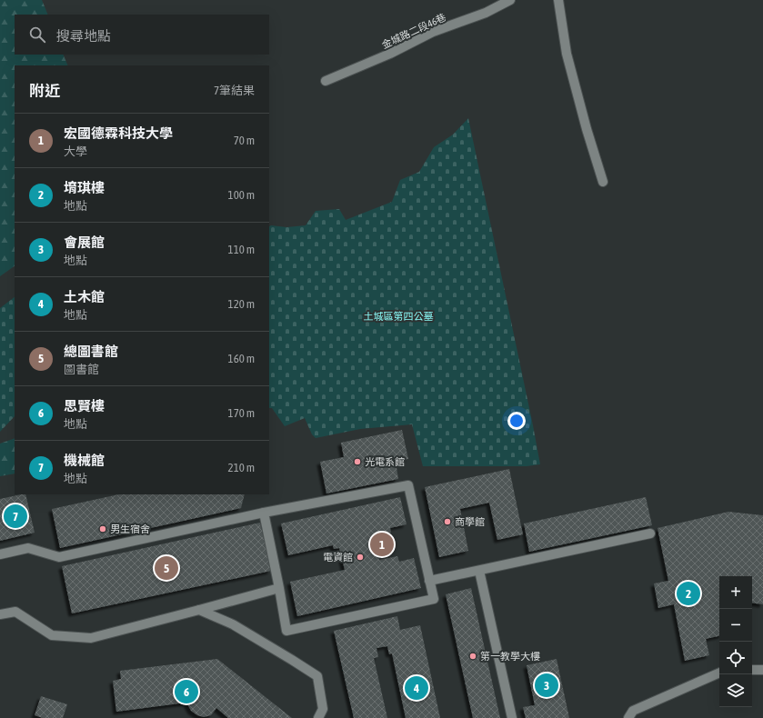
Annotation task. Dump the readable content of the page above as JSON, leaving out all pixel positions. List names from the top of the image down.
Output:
{
  "streets": {
    "lane": ["金城路二段46巷"]
  },
  "parks": ["土城區第四公墓"],
  "places": [
    "光電系館",
    "商學館",
    "男生宿舍",
    "電資館",
    "第一教學大樓"
  ],
  "page": {
    "search": "搜尋地點",
    "heading": ["附近", "7筆結果"],
    "list": [
      {
        "mark": "1",
        "name": "宏國德霖科技大學",
        "note": "大學",
        "value": "70 m"
      },
      {
        "mark": "2",
        "name": "堉琪樓",
        "note": "地點",
        "value": "100 m"
      },
      {
        "mark": "3",
        "name": "會展館",
        "note": "地點",
        "value": "110 m"
      },
      {
        "mark": "4",
        "name": "土木館",
        "note": "地點",
        "value": "120 m"
      },
      {
        "mark": "5",
        "name": "總圖書館",
        "note": "圖書館",
        "value": "160 m"
      },
      {
        "mark": "6",
        "name": "思賢樓",
        "note": "地點",
        "value": "170 m"
      },
      {
        "mark": "7",
        "name": "機械館",
        "note": "地點",
        "value": "210 m"
      }
    ],
    "pins": [
      "7",
      "1",
      "5",
      "2",
      "3",
      "4",
      "6"
    ],
    "map_buttons": ["+", "−"]
  }
}
